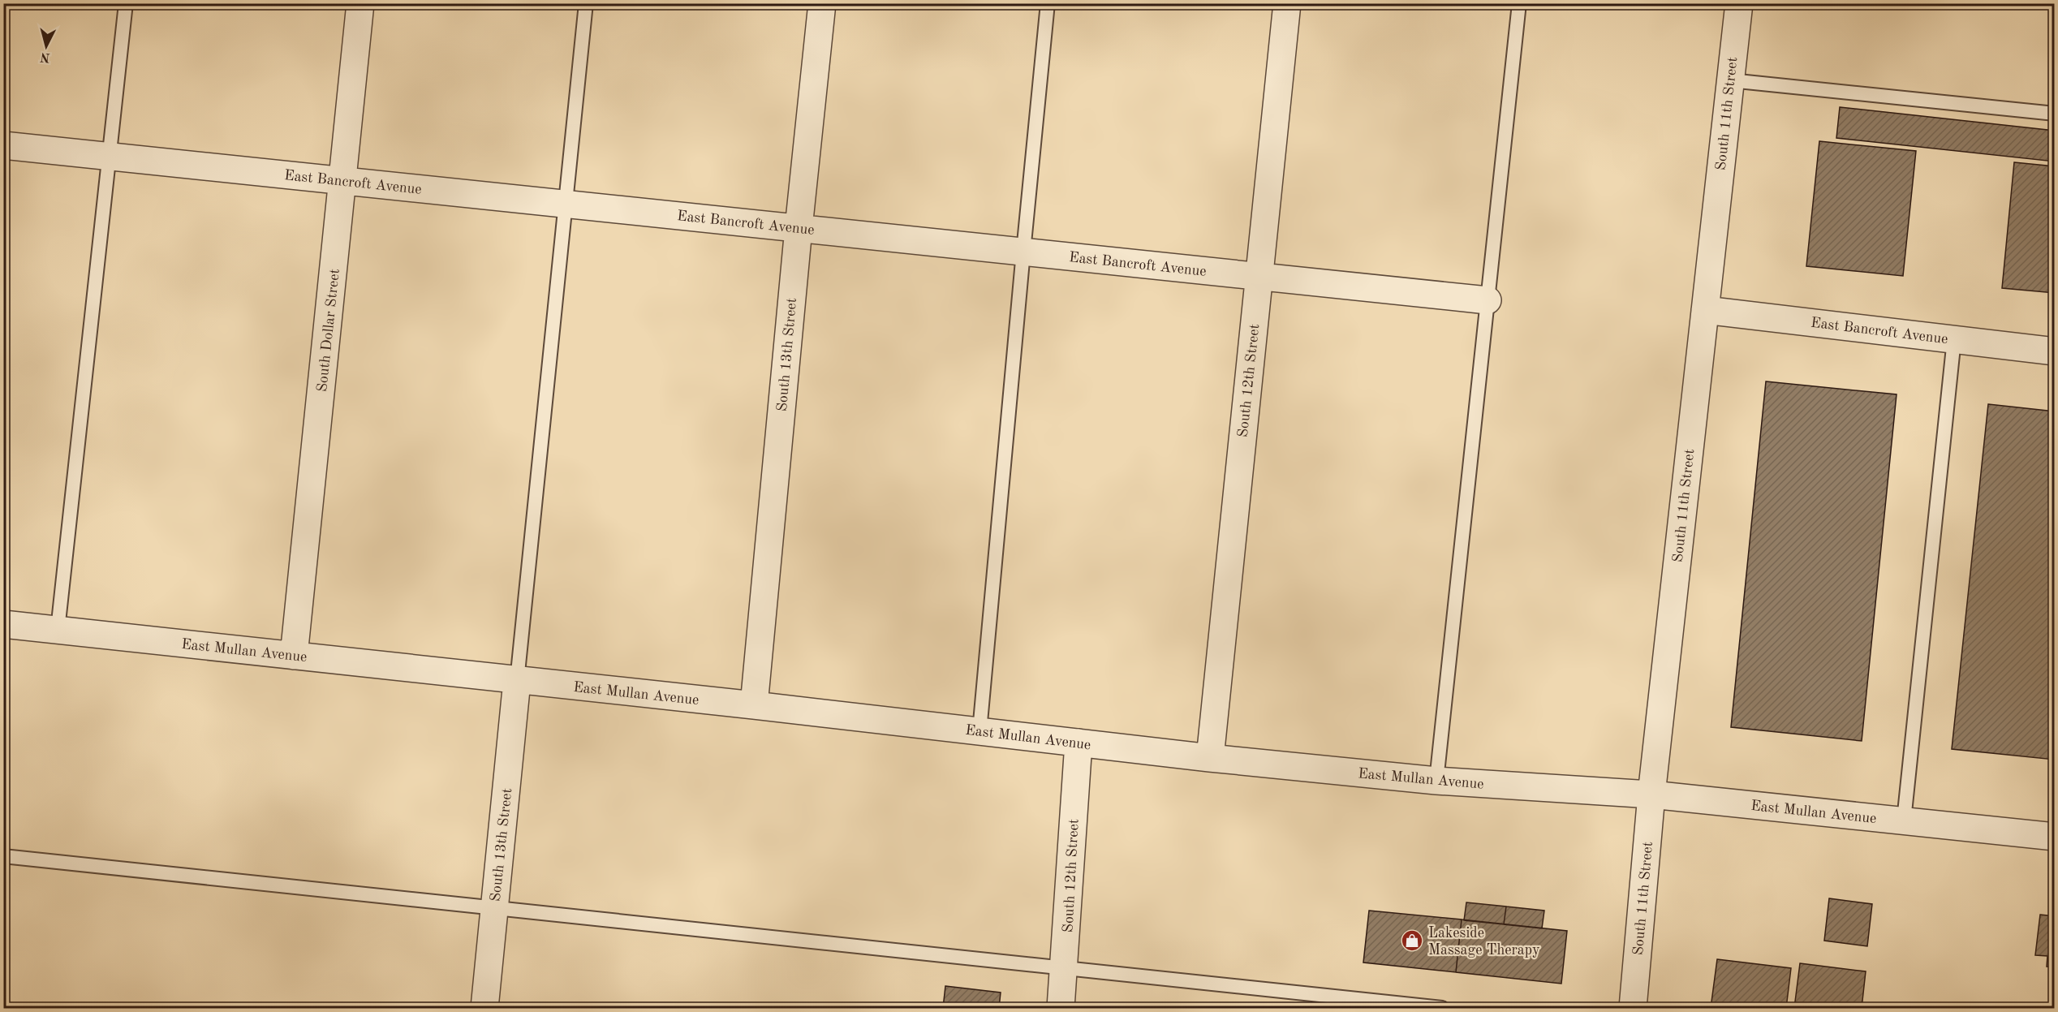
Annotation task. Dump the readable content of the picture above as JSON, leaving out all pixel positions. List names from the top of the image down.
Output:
{
  "streets": {
    "street": [
      "South 11th Street",
      "East Bancroft Avenue",
      "South Dollar Street",
      "South 13th Street",
      "South 12th Street",
      "East Mullan Avenue"
    ]
  },
  "crossings": [
    ["South 11th Street", "East Bancroft Avenue"],
    ["South 11th Street", "East Mullan Avenue"],
    ["East Bancroft Avenue", "South Dollar Street"],
    ["East Bancroft Avenue", "South 13th Street"],
    ["East Bancroft Avenue", "South 12th Street"],
    ["South Dollar Street", "East Mullan Avenue"],
    ["South 13th Street", "East Mullan Avenue"],
    ["South 12th Street", "East Mullan Avenue"]
  ],
  "places": {
    "shop": ["Lakeside Massage Therapy"]
  },
  "north": "bottom"
}
